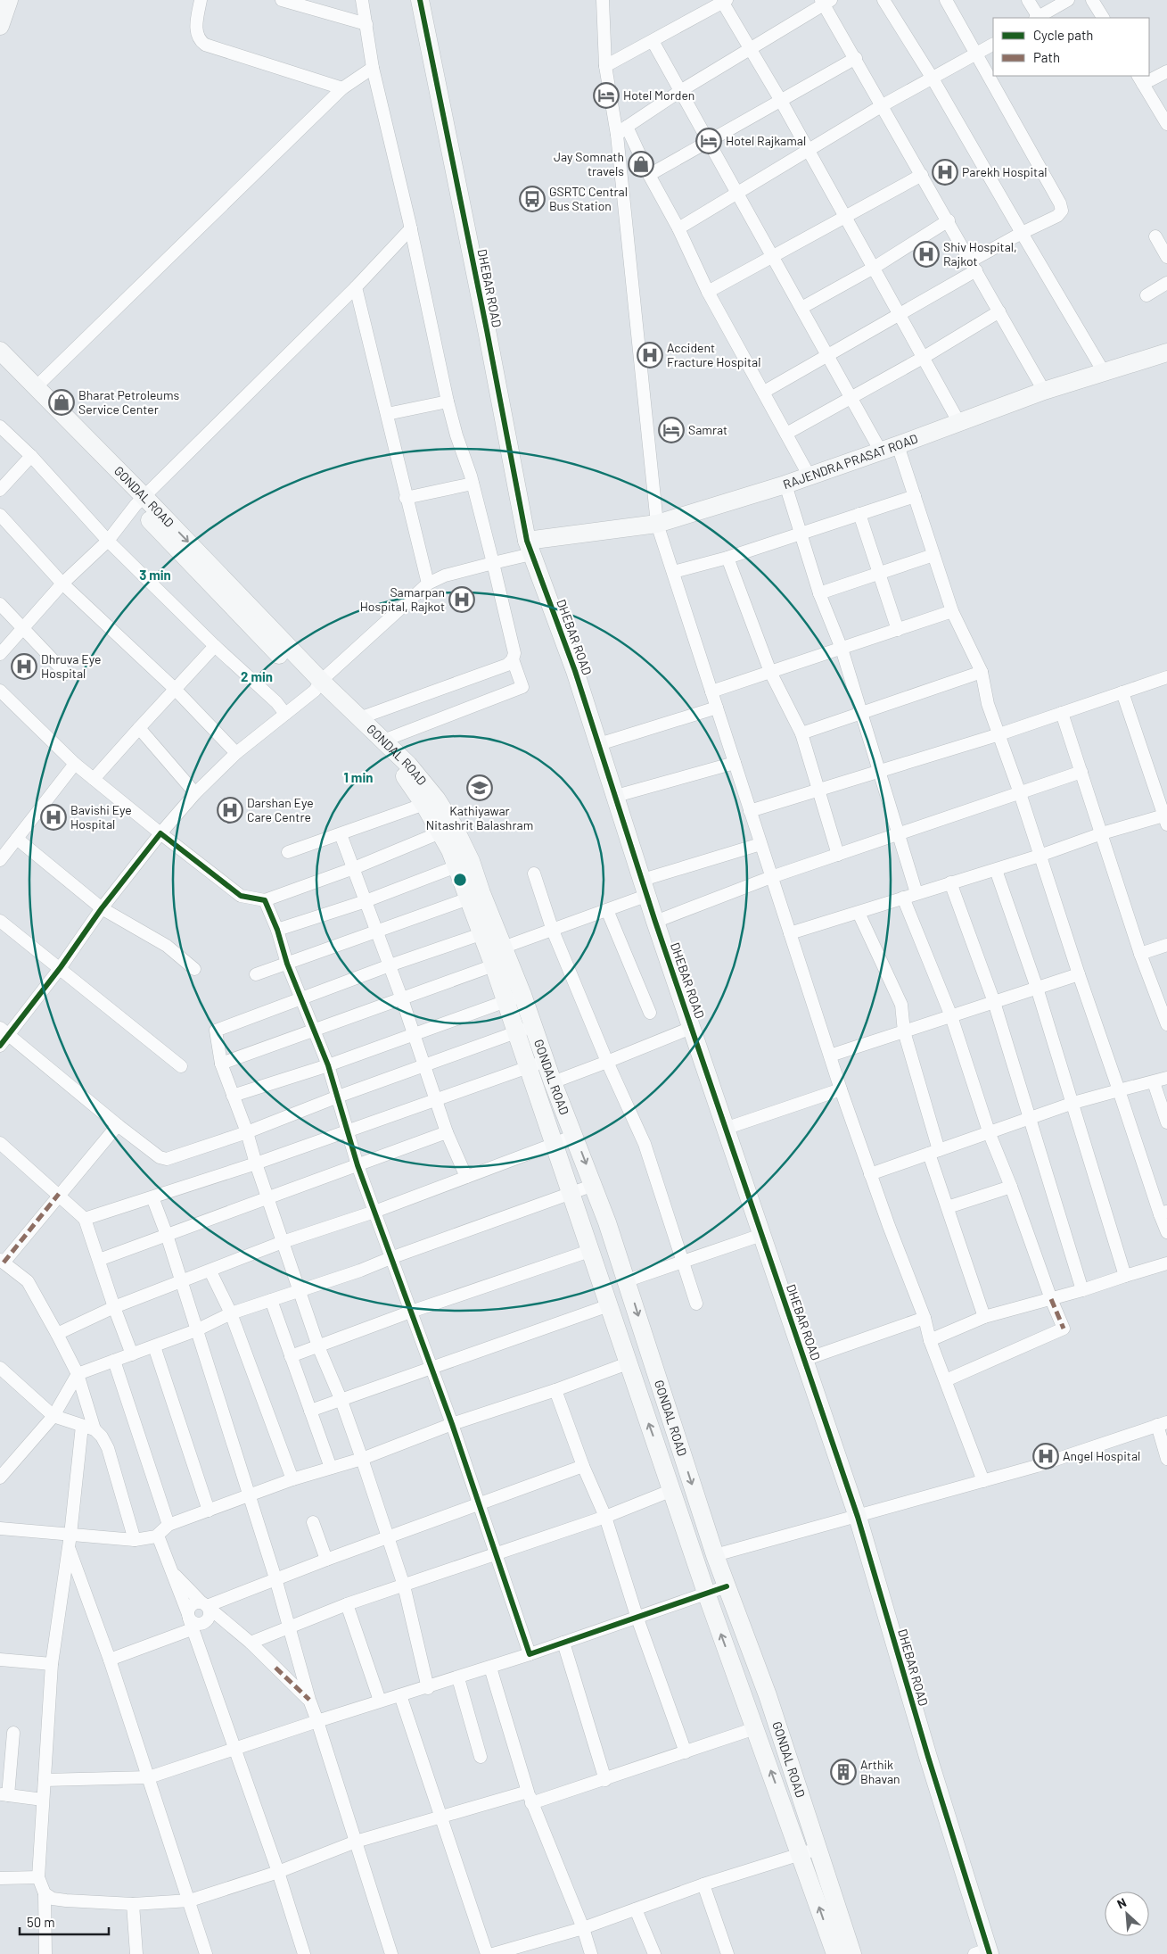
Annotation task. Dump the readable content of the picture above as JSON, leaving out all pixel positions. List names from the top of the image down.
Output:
{
  "streets": {
    "main road": ["DHEBAR ROAD", "RAJENDRA PRASAT ROAD", "GONDAL ROAD"]
  },
  "crossings": [
    ["DHEBAR ROAD", "RAJENDRA PRASAT ROAD"]
  ],
  "places": {
    "hotel": ["Hotel Morden", "Hotel Rajkamal", "Samrat"],
    "shop": ["Jay Somnath travels", "Bharat Petroleums Service Center"],
    "hospital": [
      "Parekh Hospital",
      "Shiv Hospital, Rajkot",
      "Accident Fracture Hospital",
      "Samarpan Hospital, Rajkot",
      "Dhruva Eye Hospital",
      "Darshan Eye Care Centre",
      "Bavishi Eye Hospital",
      "Angel Hospital"
    ],
    "bus stop": ["GSRTC Central Bus Station"],
    "school or university": ["Kathiyawar Nitashrit Balashram"],
    "building": ["Arthik Bhavan"]
  },
  "legend": ["Cycle path", "Path"],
  "scale_bar": "50 m",
  "north": "top left",
  "rings": ["3 min", "2 min", "1 min"]
}
